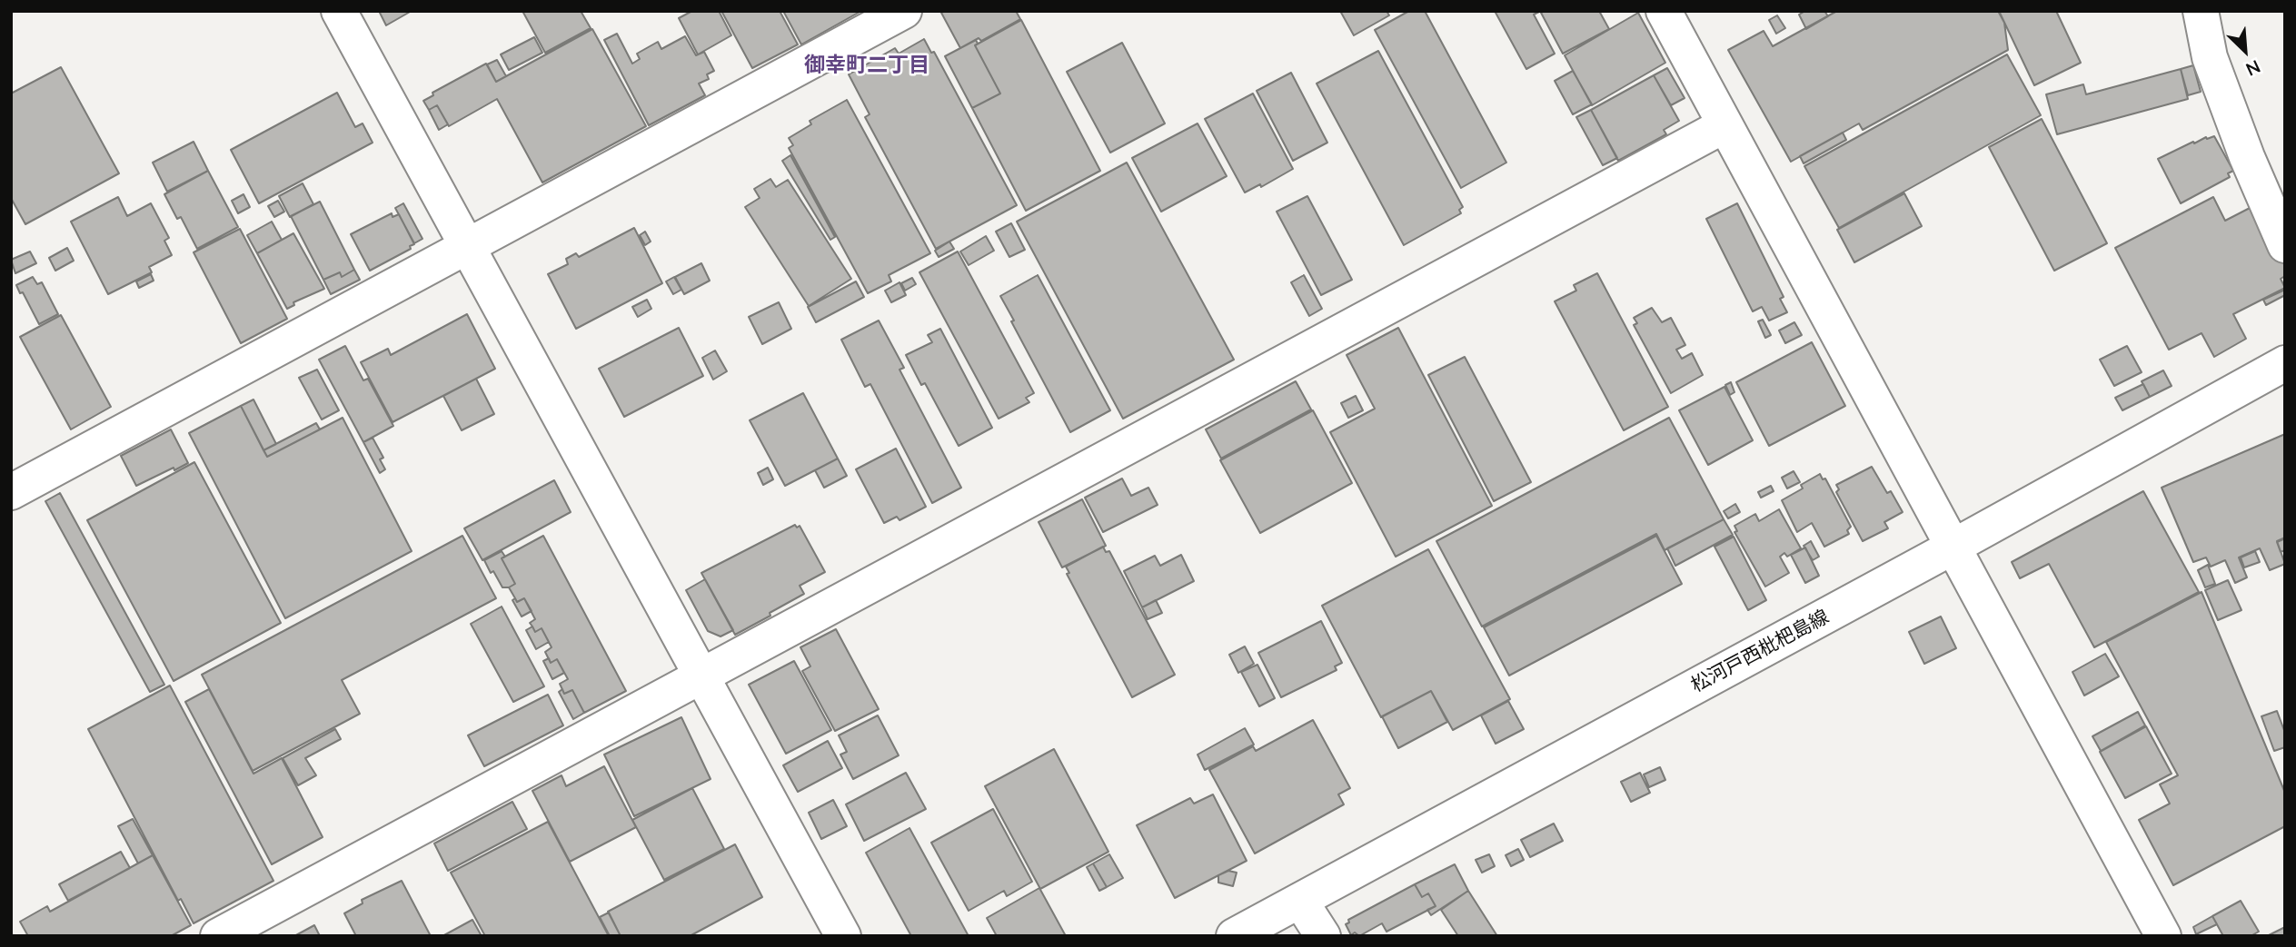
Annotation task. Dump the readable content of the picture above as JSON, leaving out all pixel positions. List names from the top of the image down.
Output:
{
  "streets": {
    "street": ["松河戸西枇杷島線"]
  },
  "districts": ["御幸町二丁目"],
  "north": "bottom right"
}
